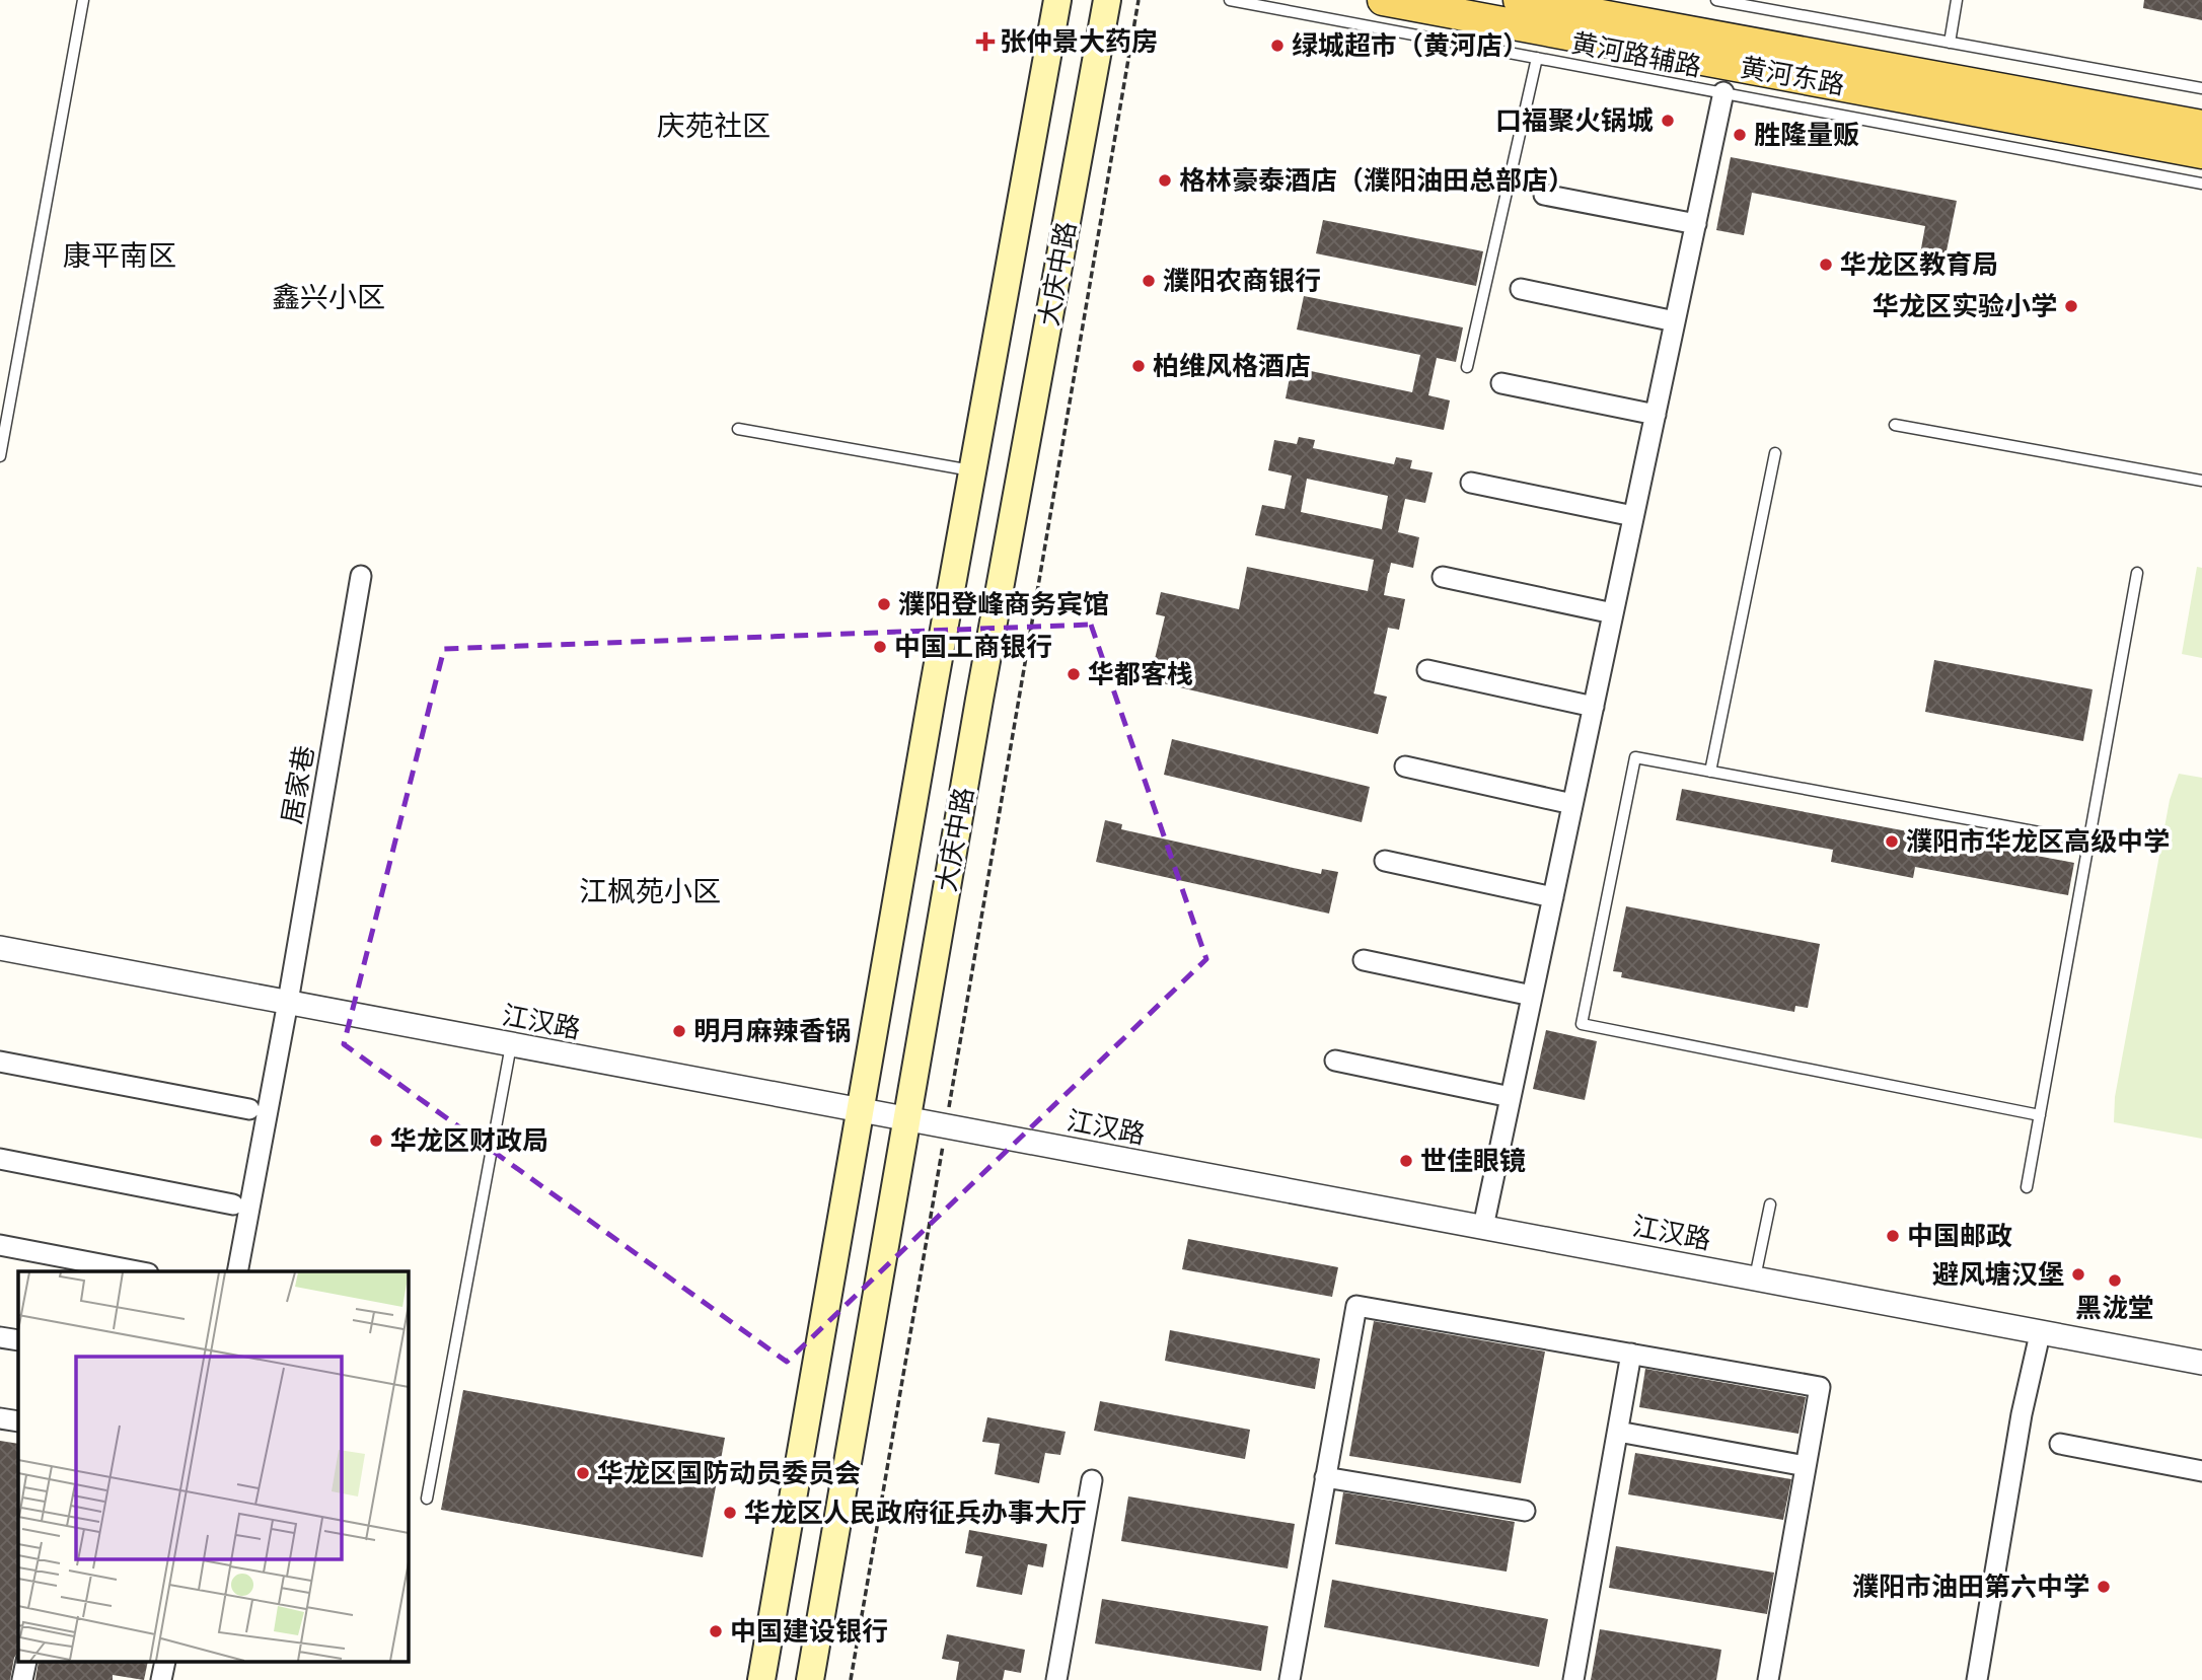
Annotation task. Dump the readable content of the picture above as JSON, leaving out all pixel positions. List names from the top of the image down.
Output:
{
  "streets": {
    "main road": ["黄河东路", "大庆中路"],
    "street": ["居家巷", "江汉路"],
    "lane": ["黄河路辅路"]
  },
  "crossings": [
    ["大庆中路", "江汉路"],
    ["居家巷", "江汉路"]
  ],
  "districts": [
    "庆苑社区",
    "康平南区",
    "鑫兴小区",
    "江枫苑小区"
  ],
  "places": {
    "health": ["张仲景大药房"],
    "other": [
      "绿城超市（黄河店）",
      "口福聚火锅城",
      "胜隆量贩",
      "格林豪泰酒店（濮阳油田总部店）",
      "华龙区教育局",
      "濮阳农商银行",
      "华龙区实验小学",
      "柏维风格酒店",
      "濮阳登峰商务宾馆",
      "中国工商银行",
      "华都客栈",
      "濮阳市华龙区高级中学",
      "明月麻辣香锅",
      "华龙区财政局",
      "世佳眼镜",
      "中国邮政",
      "避风塘汉堡",
      "黑泷堂",
      "华龙区国防动员委员会",
      "华龙区人民政府征兵办事大厅",
      "濮阳市油田第六中学",
      "中国建设银行"
    ]
  }
}
